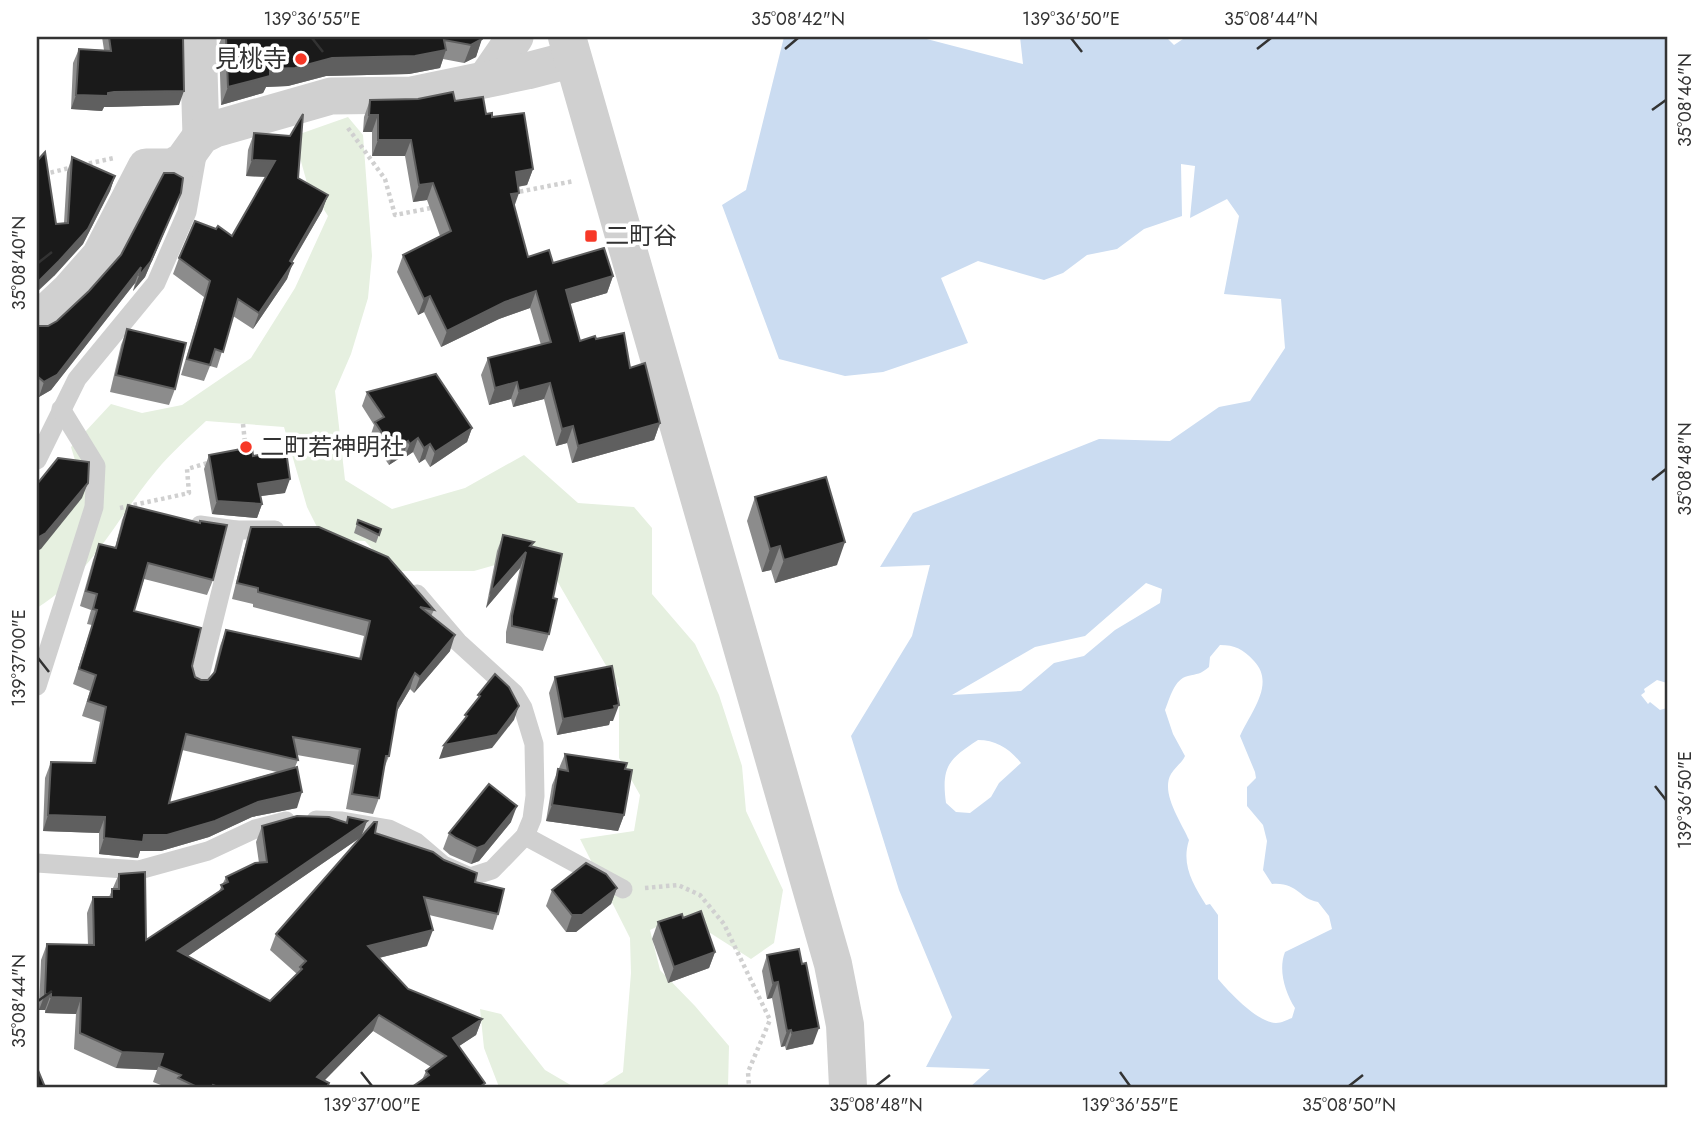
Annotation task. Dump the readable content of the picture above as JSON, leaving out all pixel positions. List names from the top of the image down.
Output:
{
  "places": {
    "other": ["見桃寺", "二町若神明社"],
    "transit": ["二町谷"]
  },
  "coordinates": [
    "139°36'55\"E",
    "35°08'42\"N",
    "139°36'50\"E",
    "35°08'44\"N",
    "35°08'46\"N",
    "35°08'40\"N",
    "35°08'48\"N",
    "139°37'00\"E",
    "35°08'50\"N"
  ]
}
